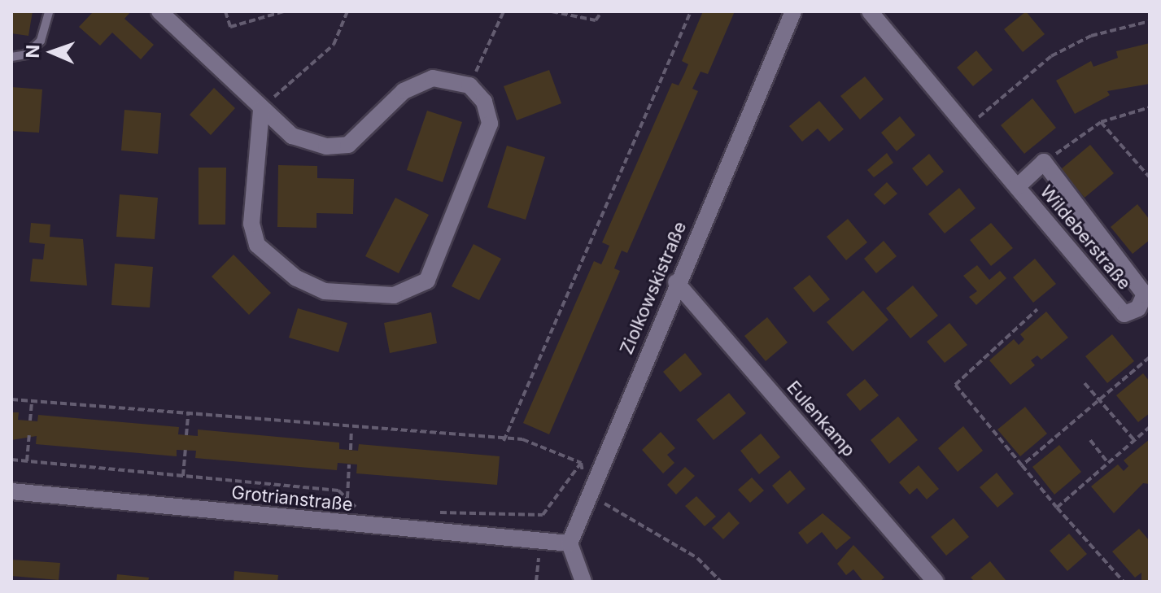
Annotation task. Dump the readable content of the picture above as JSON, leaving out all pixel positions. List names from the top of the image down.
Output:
{
  "streets": {
    "street": [
      "Wildeberstraße",
      "Ziolkowskistraße",
      "Eulenkamp",
      "Grotrianstraße"
    ]
  },
  "crossings": [
    ["Ziolkowskistraße", "Eulenkamp"],
    ["Ziolkowskistraße", "Grotrianstraße"]
  ],
  "north": "left"
}
